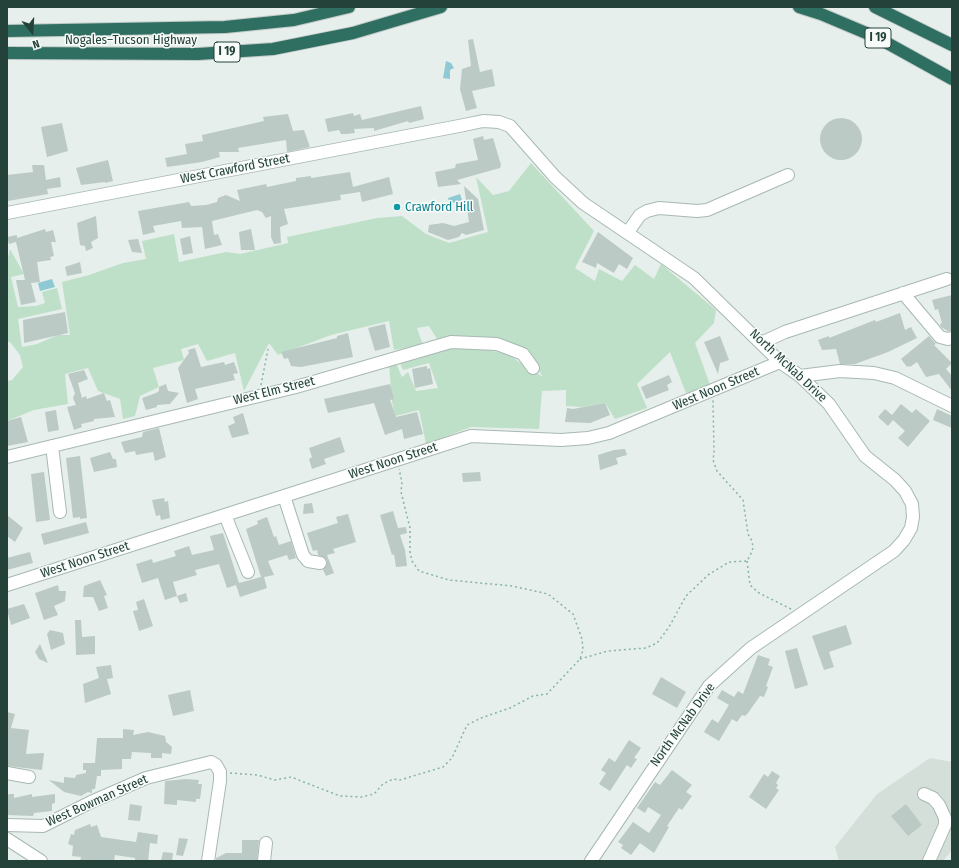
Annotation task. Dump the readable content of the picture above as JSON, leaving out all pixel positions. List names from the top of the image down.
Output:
{
  "streets": {
    "highway": ["I 19", "Nogales–Tucson Highway"],
    "street": [
      "West Crawford Street",
      "North McNab Drive",
      "West Noon Street",
      "West Elm Street",
      "West Bowman Street"
    ]
  },
  "crossings": [
    ["West Crawford Street", "North McNab Drive"],
    ["North McNab Drive", "West Noon Street"]
  ],
  "places": ["Crawford Hill"],
  "north": "bottom"
}
